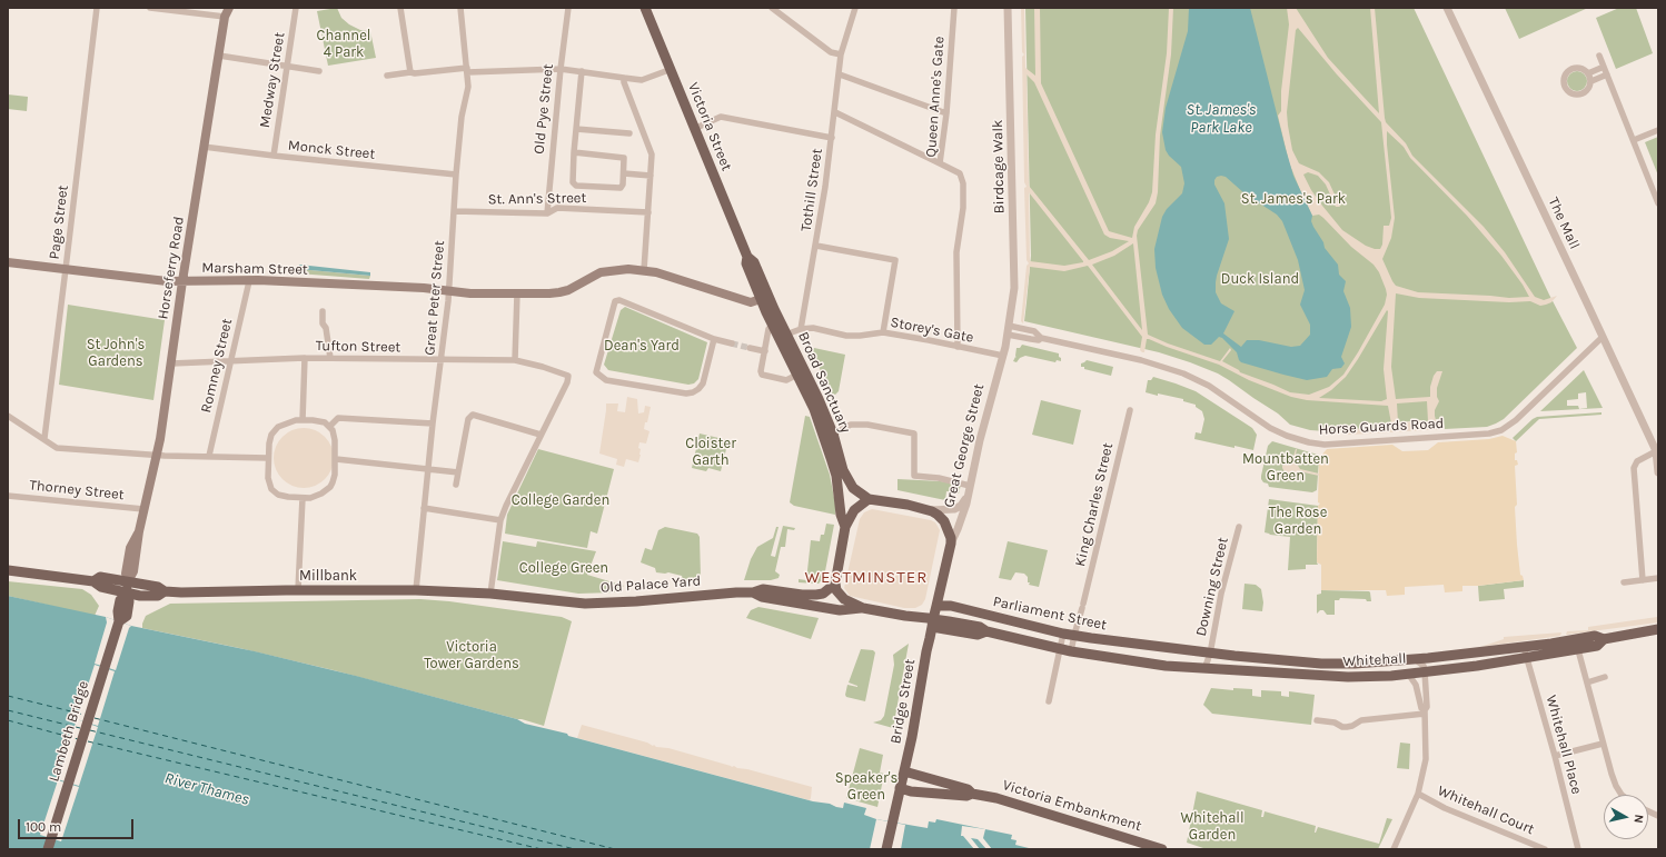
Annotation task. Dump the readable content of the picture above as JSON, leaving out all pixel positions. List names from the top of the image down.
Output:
{
  "streets": {
    "main road": [
      "Victoria Street",
      "Horseferry Road",
      "Marsham Street",
      "Broad Sanctuary",
      "Great George Street",
      "Millbank",
      "Old Palace Yard",
      "Parliament Street",
      "Whitehall",
      "Bridge Street",
      "Lambeth Bridge",
      "Victoria Embankment"
    ],
    "street": [
      "Medway Street",
      "Queen Anne's Gate",
      "Old Pye Street",
      "Monck Street",
      "Birdcage Walk",
      "Tothill Street",
      "St. Ann's Street",
      "Page Street",
      "The Mall",
      "Great Peter Street",
      "Storey's Gate",
      "Tufton Street",
      "Romney Street",
      "Horse Guards Road",
      "Thorney Street",
      "King Charles Street",
      "Downing Street",
      "Whitehall Place",
      "Whitehall Court"
    ]
  },
  "crossings": [
    ["Medway Street", "Monck Street"],
    ["Queen Anne's Gate", "Storey's Gate"],
    ["Old Pye Street", "St. Ann's Street"],
    ["Victoria Street", "Marsham Street"],
    ["Victoria Street", "Broad Sanctuary"],
    ["Monck Street", "Horseferry Road"],
    ["Monck Street", "Great Peter Street"],
    ["Birdcage Walk", "Horse Guards Road"],
    ["Birdcage Walk", "Great George Street"],
    ["Tothill Street", "Storey's Gate"],
    ["St. Ann's Street", "Great Peter Street"],
    ["Page Street", "Marsham Street"],
    ["The Mall", "Horse Guards Road"],
    ["Horseferry Road", "Marsham Street"],
    ["Horseferry Road", "Tufton Street"],
    ["Horseferry Road", "Thorney Street"],
    ["Horseferry Road", "Millbank"],
    ["Horseferry Road", "Lambeth Bridge"],
    ["Marsham Street", "Great Peter Street"],
    ["Marsham Street", "Romney Street"],
    ["Marsham Street", "Broad Sanctuary"],
    ["Great Peter Street", "Tufton Street"],
    ["Great Peter Street", "Millbank"],
    ["Storey's Gate", "Broad Sanctuary"],
    ["Storey's Gate", "Great George Street"],
    ["Tufton Street", "Romney Street"],
    ["Broad Sanctuary", "Great George Street"],
    ["Broad Sanctuary", "Old Palace Yard"],
    ["Broad Sanctuary", "Parliament Street"],
    ["Broad Sanctuary", "Bridge Street"],
    ["Horse Guards Road", "Great George Street"],
    ["Great George Street", "Old Palace Yard"],
    ["Great George Street", "Parliament Street"],
    ["Great George Street", "Bridge Street"],
    ["King Charles Street", "Parliament Street"],
    ["Millbank", "Old Palace Yard"],
    ["Millbank", "Lambeth Bridge"],
    ["Old Palace Yard", "Parliament Street"],
    ["Old Palace Yard", "Bridge Street"],
    ["Downing Street", "Whitehall"],
    ["Parliament Street", "Whitehall"],
    ["Parliament Street", "Bridge Street"],
    ["Whitehall", "Whitehall Place"],
    ["Bridge Street", "Victoria Embankment"]
  ],
  "districts": ["WESTMINSTER"],
  "water": ["St. James's Park Lake", "River Thames"],
  "parks": [
    "Channel 4 Park",
    "St. James's Park",
    "Duck Island",
    "St John's Gardens",
    "Dean's Yard",
    "Cloister Garth",
    "Mountbatten Green",
    "College Garden",
    "The Rose Garden",
    "College Green",
    "Victoria Tower Gardens",
    "Speaker's Green",
    "Whitehall Garden"
  ],
  "scale_bar": "100 m",
  "north": "right"
}
